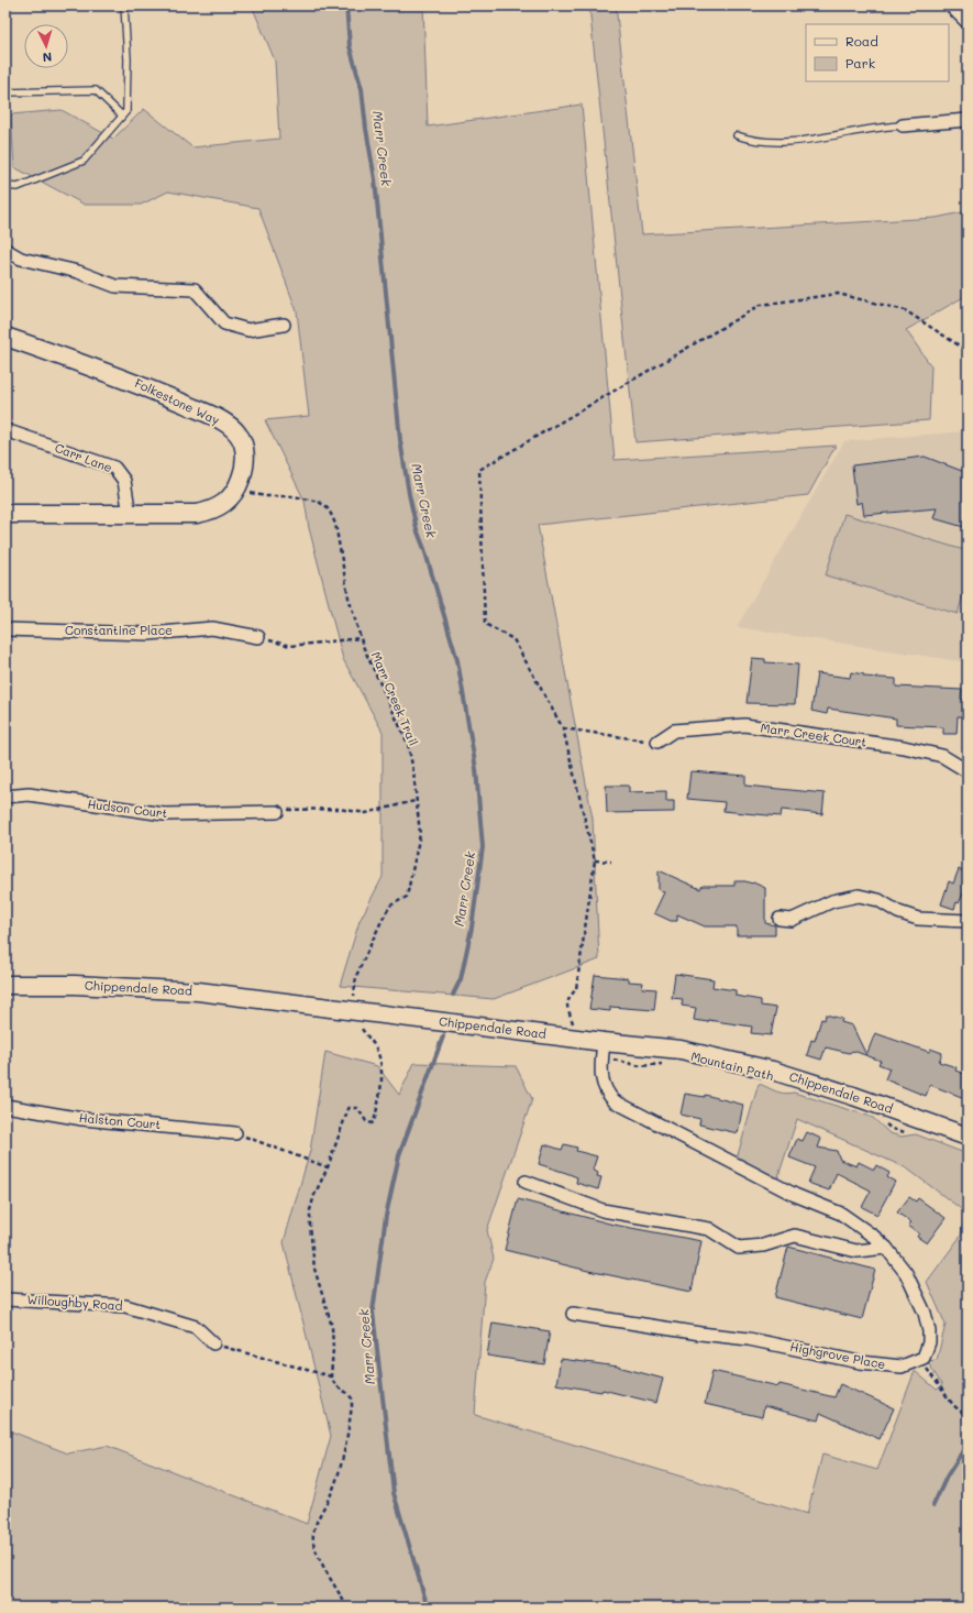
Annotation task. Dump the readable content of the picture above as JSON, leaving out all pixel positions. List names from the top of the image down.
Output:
{
  "streets": {
    "street": [
      "Folkestone Way",
      "Carr Lane",
      "Constantine Place",
      "Marr Creek Court",
      "Hudson Court",
      "Chippendale Road",
      "Halston Court",
      "Willoughby Road",
      "Highgrove Place"
    ],
    "path": ["Marr Creek Trail"]
  },
  "crossings": [
    ["Folkestone Way", "Carr Lane"],
    ["Folkestone Way", "Marr Creek Trail"]
  ],
  "water": ["Marr Creek"],
  "legend": ["Road", "Park"],
  "north": "bottom"
}
